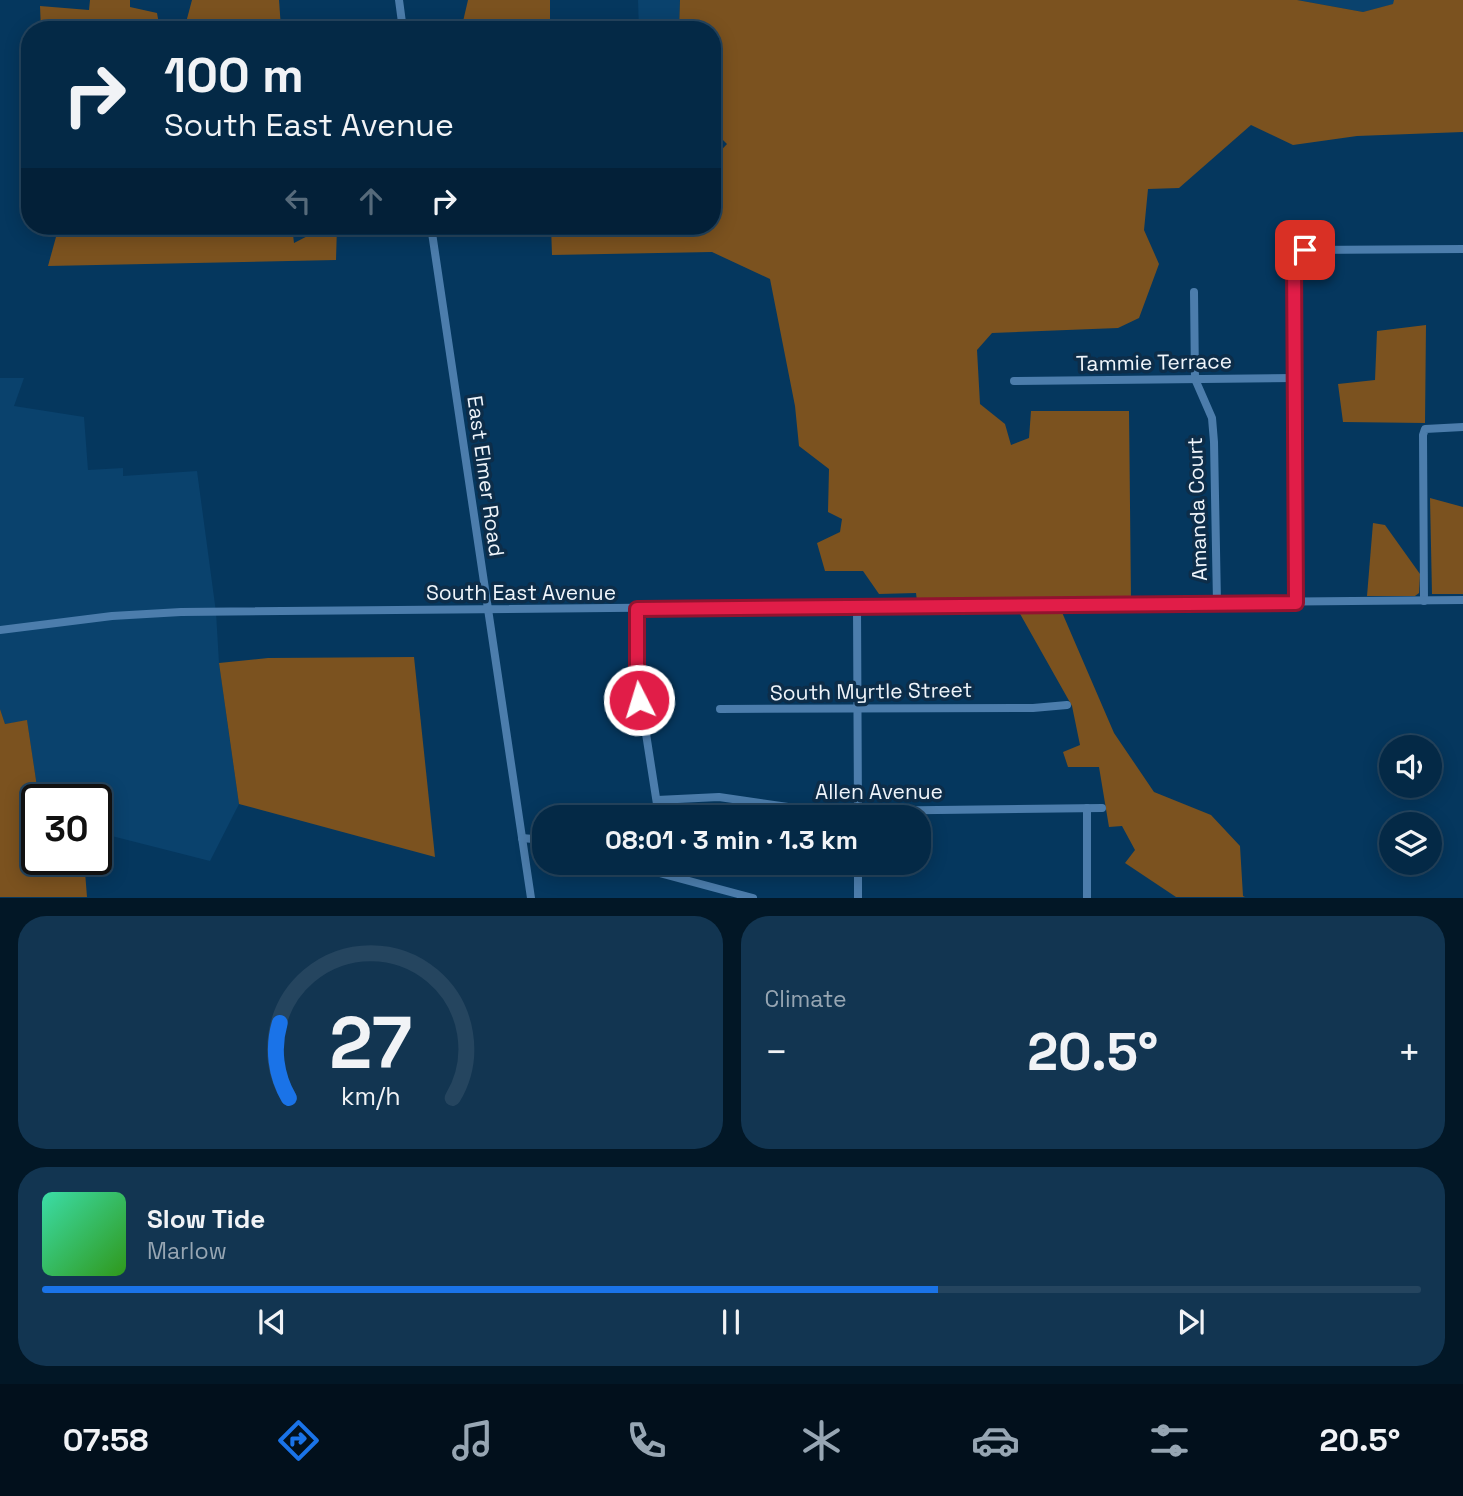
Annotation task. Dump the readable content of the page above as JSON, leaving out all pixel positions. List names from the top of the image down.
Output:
{
  "streets": {
    "street": [
      "Tammie Terrace",
      "East Elmer Road",
      "Amanda Court",
      "South East Avenue",
      "South Myrtle Street",
      "Allen Avenue"
    ]
  },
  "crossings": [
    ["Tammie Terrace", "Amanda Court"],
    ["East Elmer Road", "South East Avenue"],
    ["Amanda Court", "South East Avenue"]
  ],
  "page": {
    "turn": ["100 m", "South East Avenue"],
    "limit": "30",
    "trip": "08:01 · 3 min · 1.3 km",
    "tile": "Climate",
    "heat": ["−", "20.5°", "+"],
    "song": ["Slow Tide", "Marlow"],
    "tabs": ["07:58", "20.5°"],
    "gauge": ["27", "km/h"]
  }
}
